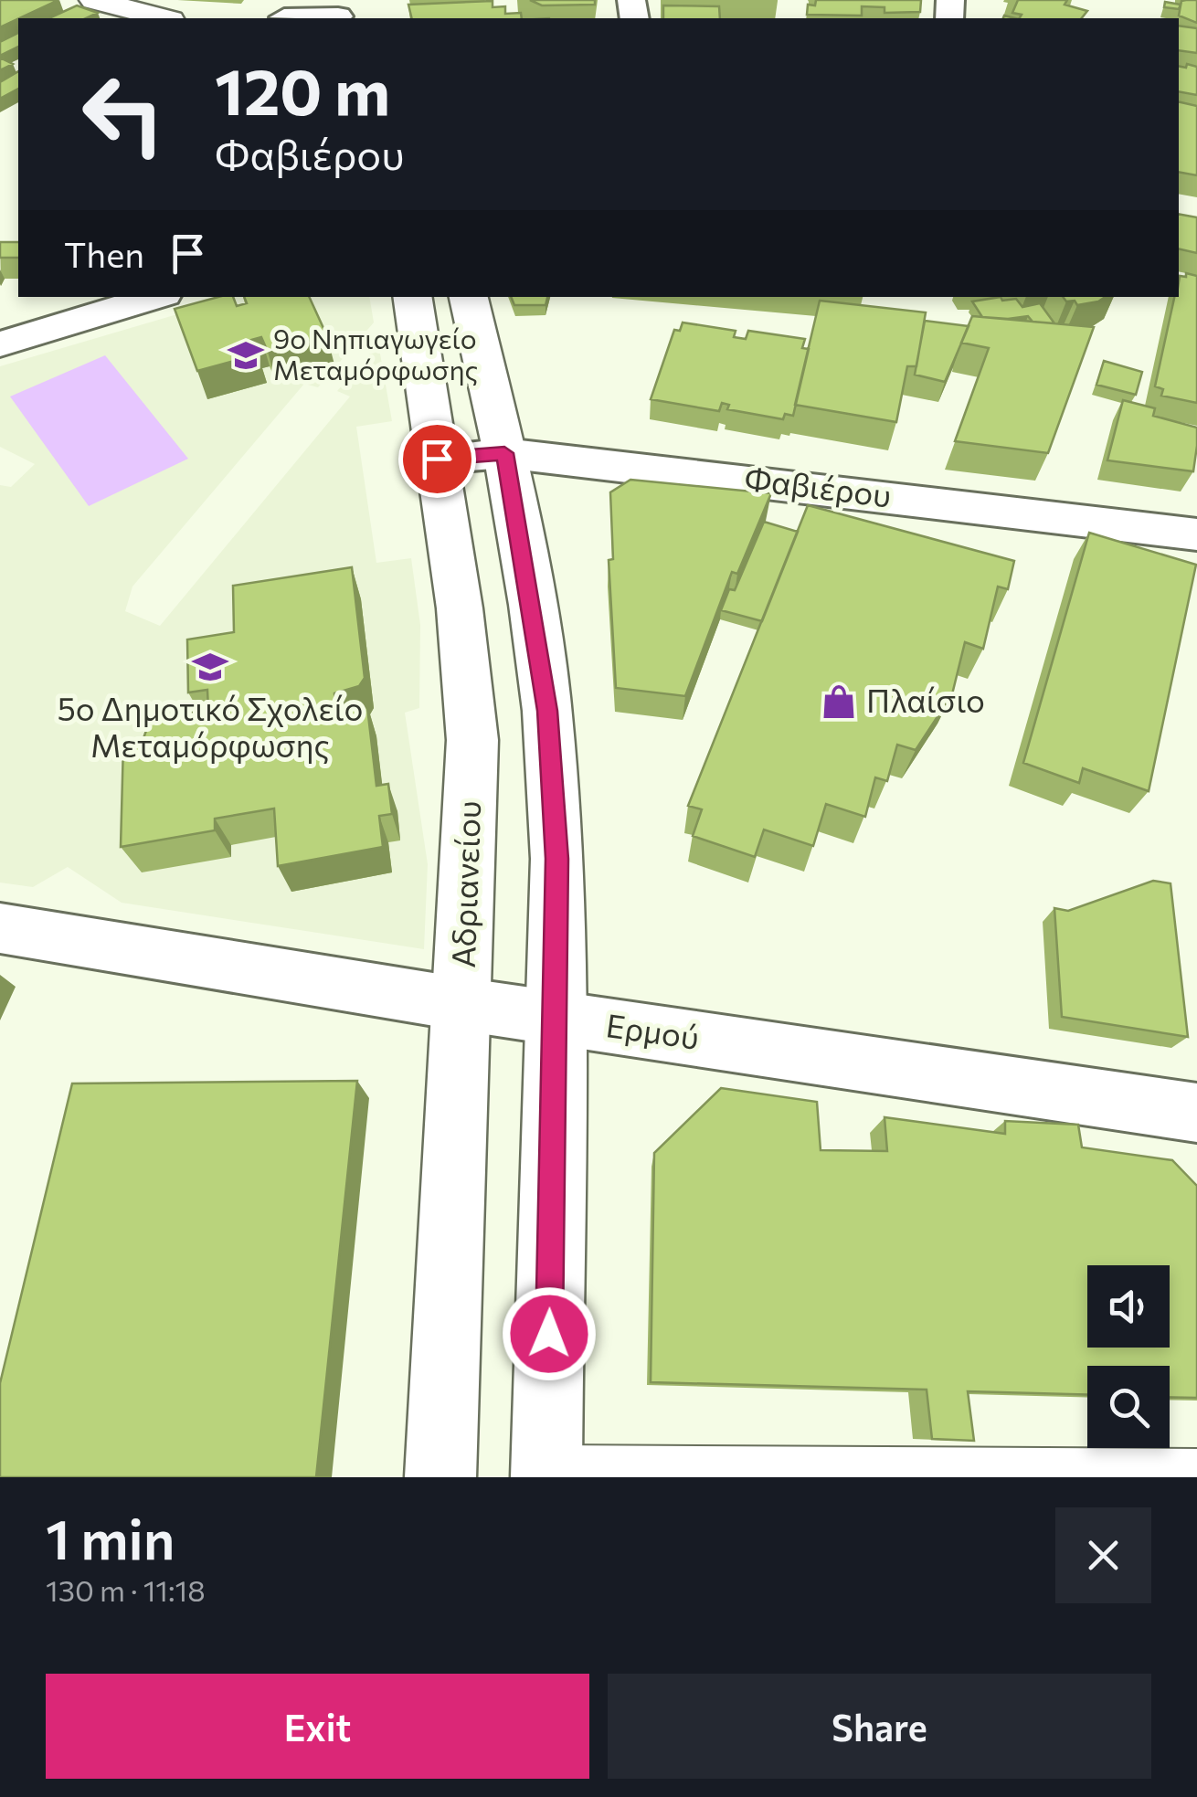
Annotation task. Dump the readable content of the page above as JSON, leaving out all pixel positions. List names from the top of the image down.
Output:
{
  "streets": {
    "street": ["Φαβιέρου", "Αδριανείου", "Ερμού"]
  },
  "crossings": [
    ["Φαβιέρου", "Αδριανείου"],
    ["Αδριανείου", "Ερμού"]
  ],
  "places": {
    "school or university": ["9ο Νηπιαγωγείο Μεταμόρφωσης", "5ο Δημοτικό Σχολείο Μεταμόρφωσης"],
    "shop": ["Πλαίσιο"]
  },
  "page": {
    "turn": ["120 m", "Φαβιέρου"],
    "then": "Then",
    "heading": ["1 min", "130 m · 11:18"],
    "buttons": ["Exit", "Share"]
  }
}
